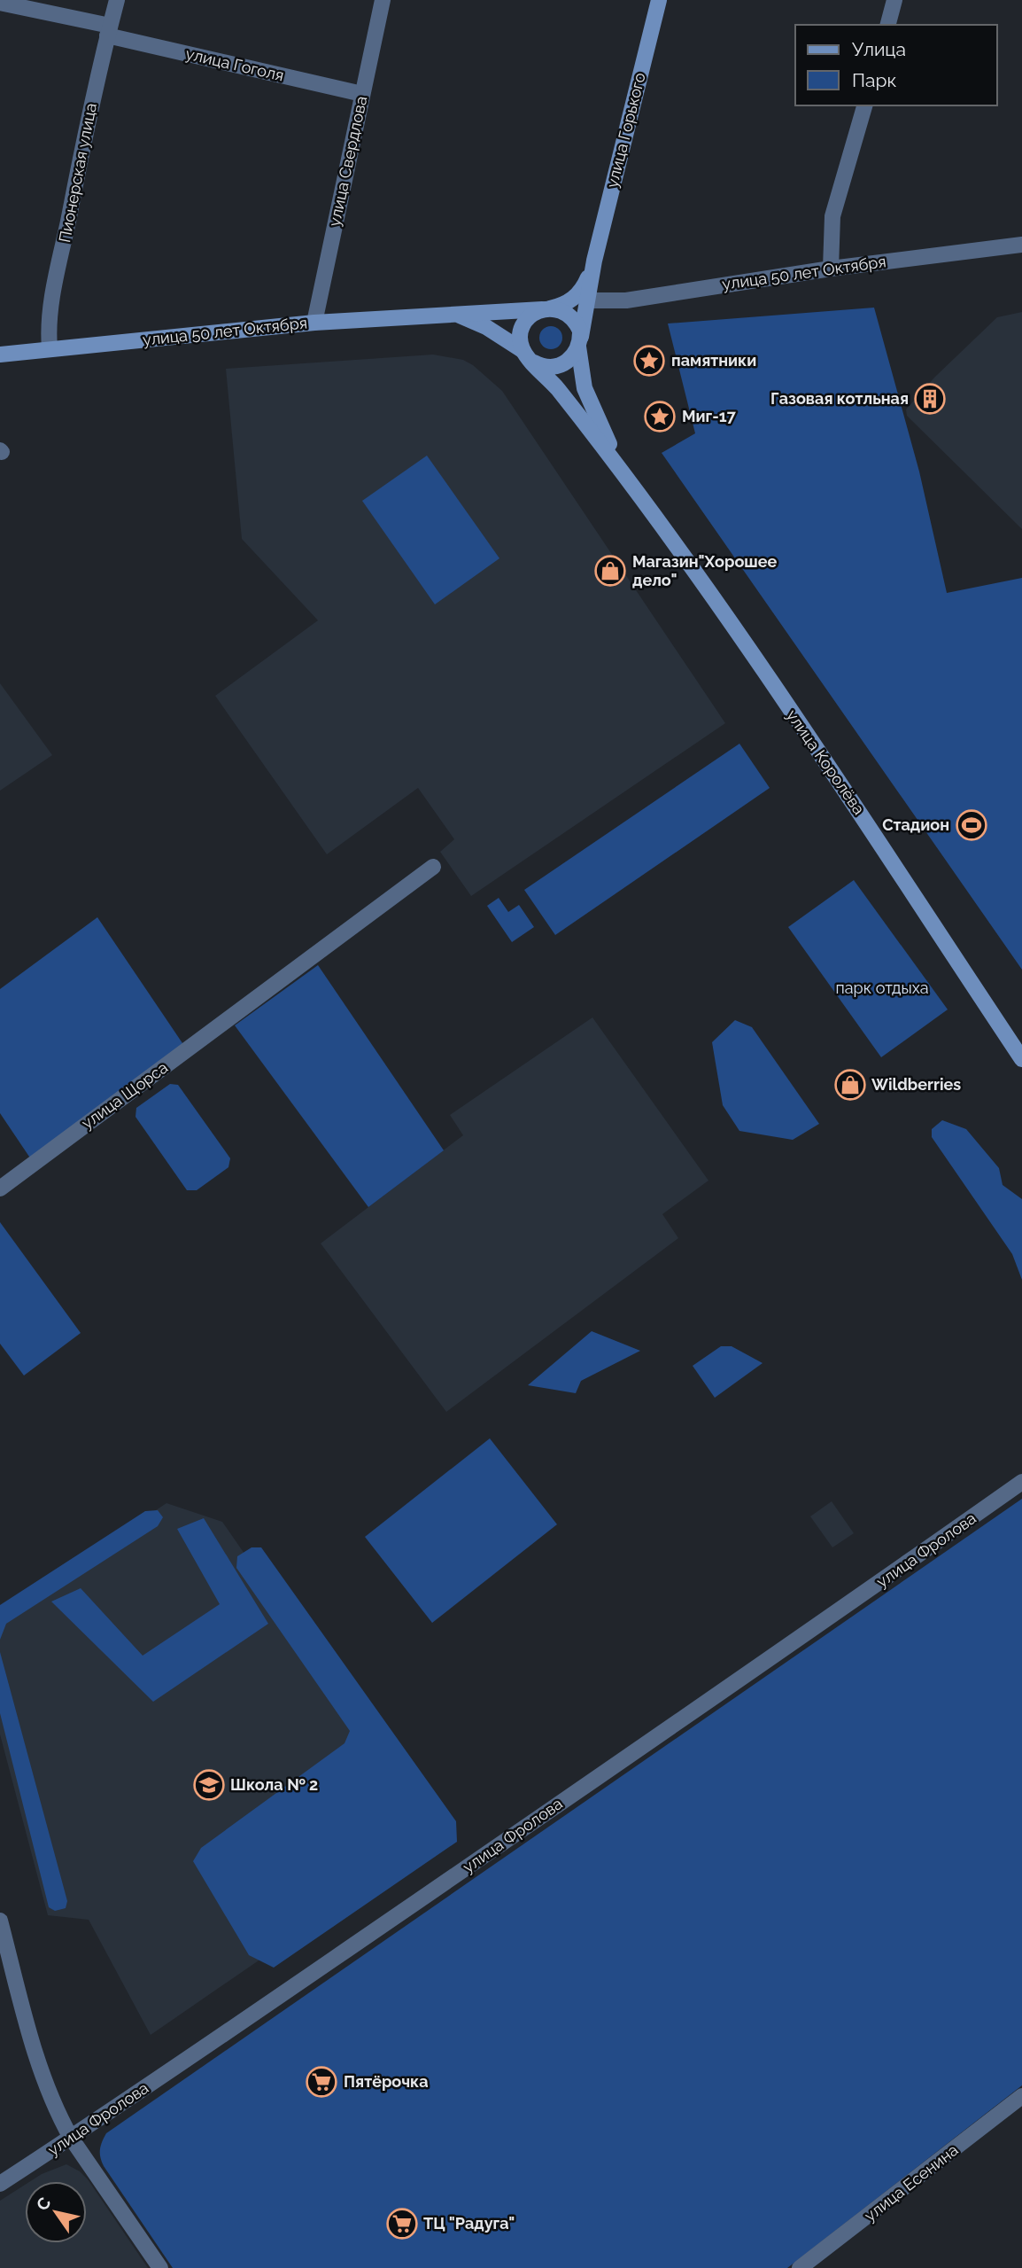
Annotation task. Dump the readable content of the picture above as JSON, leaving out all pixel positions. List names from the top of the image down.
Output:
{
  "streets": {
    "main road": ["улица Горького", "улица 50 лет Октября", "улица Королёва"],
    "street": [
      "улица Гоголя",
      "улица Свердлова",
      "Пионерская улица",
      "улица Щорса",
      "улица Фролова",
      "улица Есенина"
    ]
  },
  "crossings": [
    ["улица Гоголя", "улица Свердлова"],
    ["улица Гоголя", "Пионерская улица"],
    ["улица Горького", "улица 50 лет Октября"],
    ["улица Горького", "улица Королёва"],
    ["улица Свердлова", "улица 50 лет Октября"],
    ["Пионерская улица", "улица 50 лет Октября"],
    ["улица 50 лет Октября", "улица Королёва"]
  ],
  "parks": ["парк отдыха"],
  "places": {
    "place": ["памятники", "Миг-17"],
    "building": ["Газовая котльная"],
    "shop": ["Магазин\"Хорошее дело\"", "Wildberries"],
    "sports": ["Стадион"],
    "school or university": ["Школа № 2"],
    "supermarket": ["Пятёрочка", "ТЦ \"Радуга\""]
  },
  "legend": ["Улица", "Парк"],
  "north": "top left"
}
